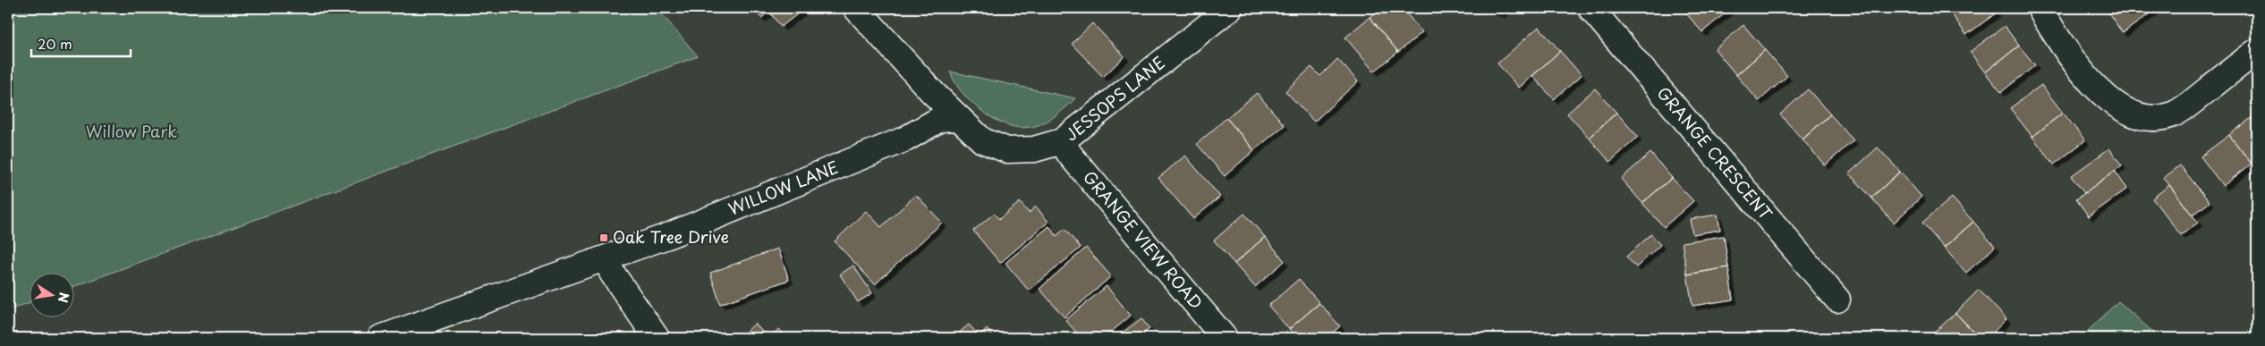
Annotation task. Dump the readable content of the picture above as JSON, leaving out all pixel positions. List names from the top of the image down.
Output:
{
  "streets": {
    "street": [
      "JESSOPS LANE",
      "GRANGE CRESCENT",
      "WILLOW LANE",
      "GRANGE VIEW ROAD"
    ]
  },
  "crossings": [
    ["JESSOPS LANE", "WILLOW LANE"],
    ["JESSOPS LANE", "GRANGE VIEW ROAD"]
  ],
  "parks": ["Willow Park"],
  "places": {
    "transit": ["Oak Tree Drive"]
  },
  "scale_bar": "20 m",
  "north": "right"
}
